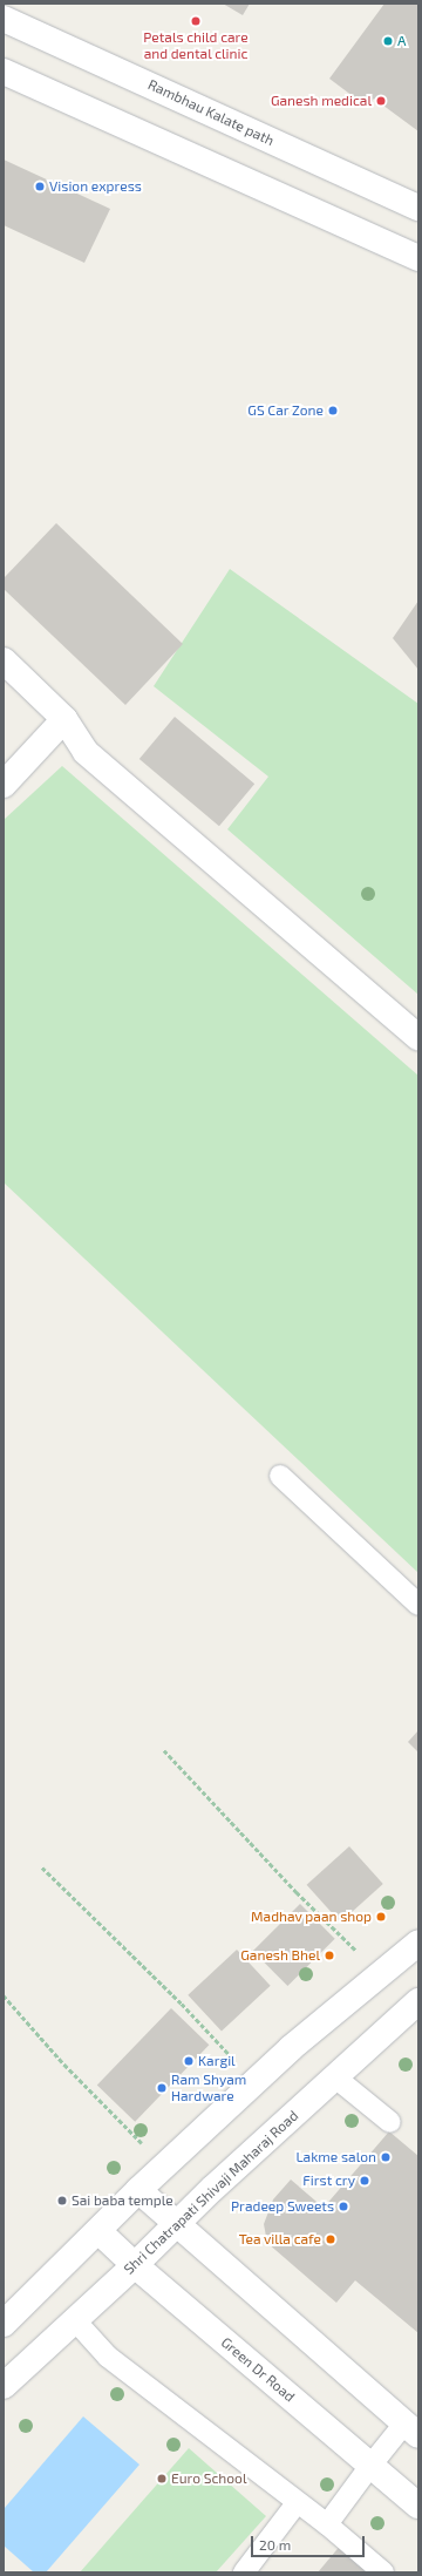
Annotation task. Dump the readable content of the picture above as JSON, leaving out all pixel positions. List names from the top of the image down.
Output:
{
  "streets": {
    "main road": ["Rambhau Kalate path", "Shri Chatrapati Shivaji Maharaj Road", "Green Dr Road"]
  },
  "crossings": [
    ["Shri Chatrapati Shivaji Maharaj Road", "Green Dr Road"]
  ],
  "places": [
    "Petals child care and dental clinic",
    "A",
    "Ganesh medical",
    "Vision express",
    "GS Car Zone",
    "Madhav paan shop",
    "Ganesh Bhel",
    "Kargil",
    "Ram Shyam Hardware",
    "Lakme salon",
    "First cry",
    "Sai baba temple",
    "Pradeep Sweets",
    "Tea villa cafe",
    "Euro School"
  ],
  "scale_bar": "20 m"
}
